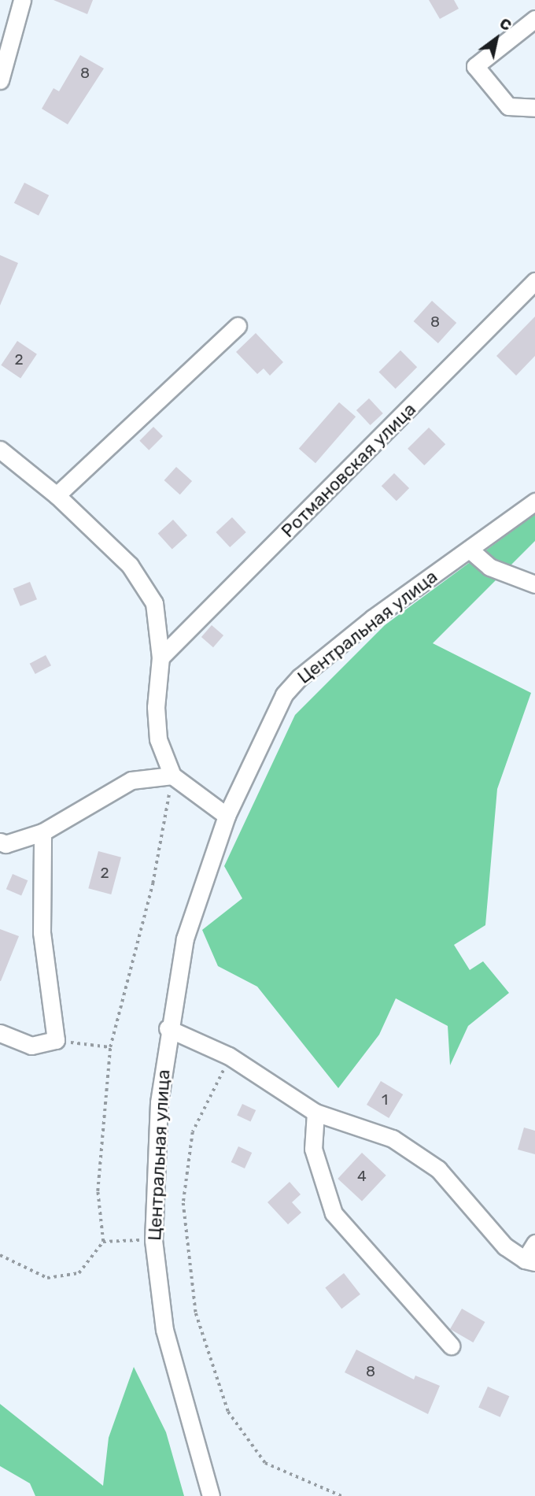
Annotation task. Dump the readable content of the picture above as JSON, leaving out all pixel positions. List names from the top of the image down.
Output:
{
  "streets": {
    "street": ["Ротмановская улица", "Центральная улица"]
  },
  "house_numbers": [
    "8",
    "8",
    "2",
    "2",
    "1",
    "4",
    "8"
  ],
  "north": "top right"
}
